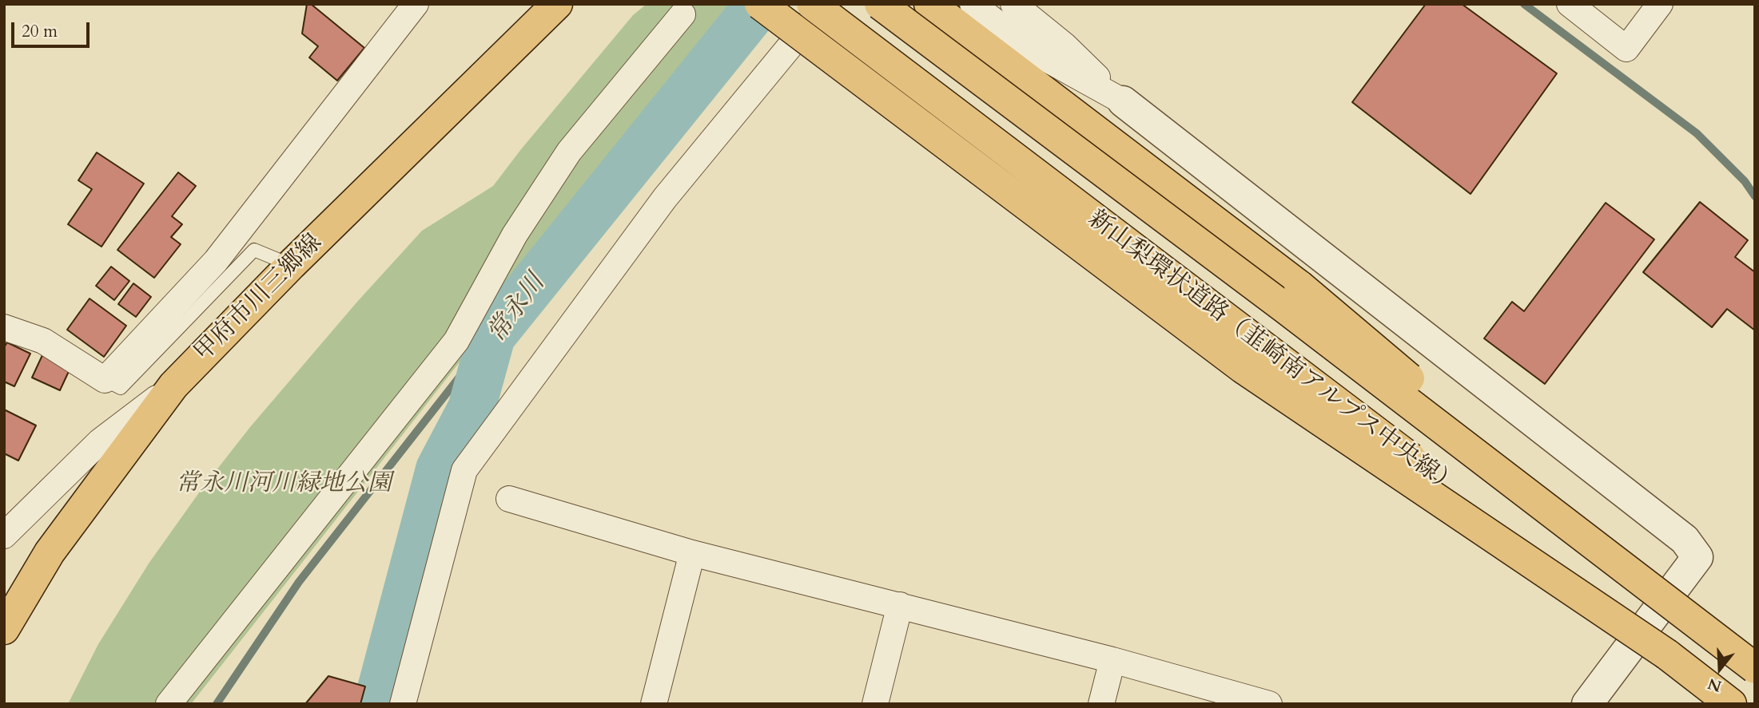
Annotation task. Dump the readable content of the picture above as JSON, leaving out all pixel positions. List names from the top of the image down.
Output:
{
  "streets": {
    "main road": ["甲府市川三郷線", "新山梨環状道路（韮崎南アルプス中央線）"]
  },
  "water": ["常永川"],
  "parks": ["常永川河川緑地公園"],
  "scale_bar": "20 m",
  "north": "bottom"
}
